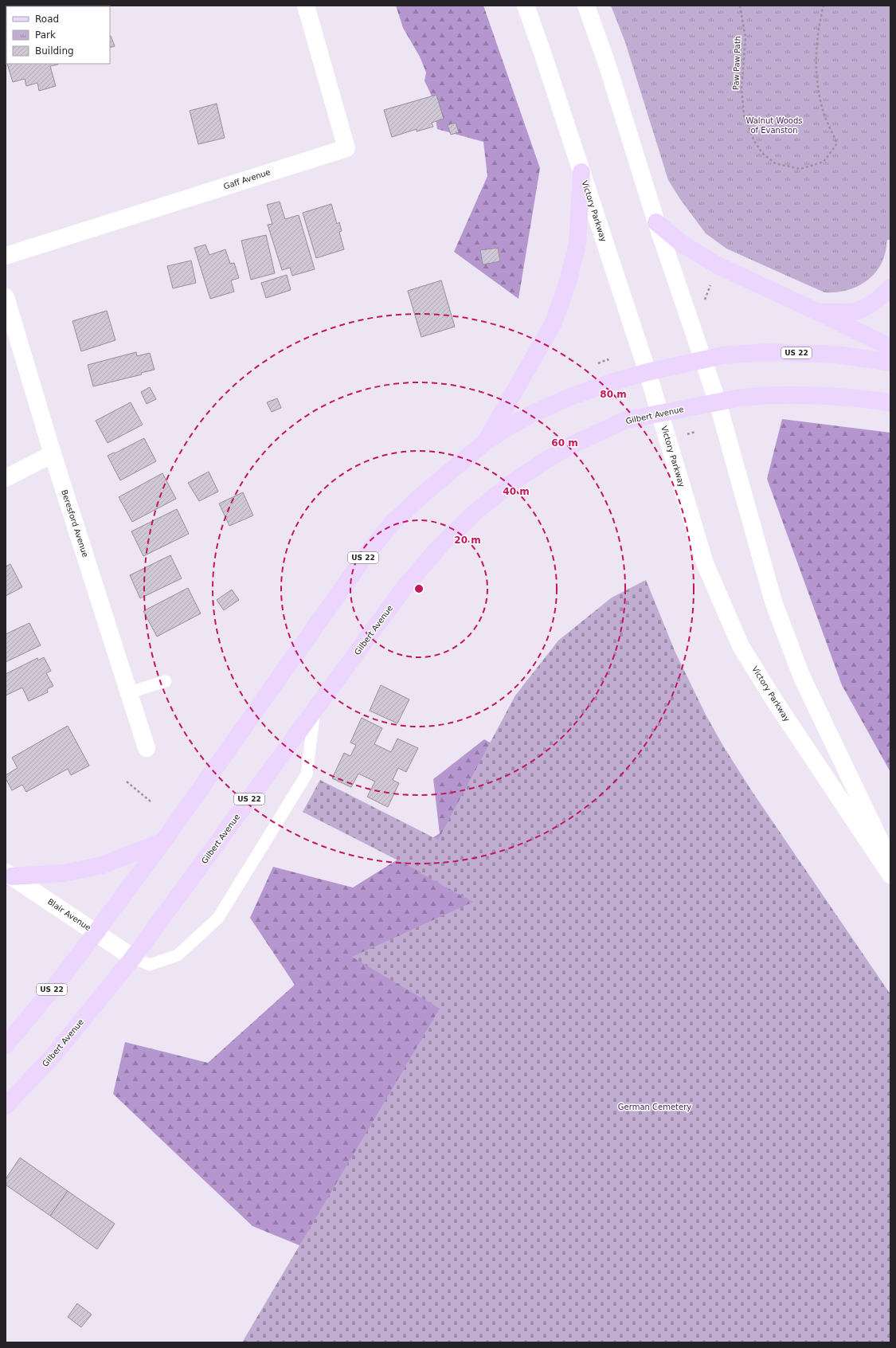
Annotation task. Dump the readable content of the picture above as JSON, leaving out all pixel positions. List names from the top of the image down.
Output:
{
  "streets": {
    "main road": ["US 22", "Gilbert Avenue"],
    "street": [
      "Gaff Avenue",
      "Victory Parkway",
      "Beresford Avenue",
      "Blair Avenue"
    ],
    "path": ["Paw Paw Path"]
  },
  "crossings": [
    ["Victory Parkway", "US 22"],
    ["Victory Parkway", "Gilbert Avenue"],
    ["US 22", "Blair Avenue"],
    ["Gilbert Avenue", "Blair Avenue"]
  ],
  "parks": ["Walnut Woods of Evanston", "German Cemetery"],
  "legend": ["Road", "Park", "Building"],
  "rings": [
    "80 m",
    "60 m",
    "40 m",
    "20 m"
  ]
}
